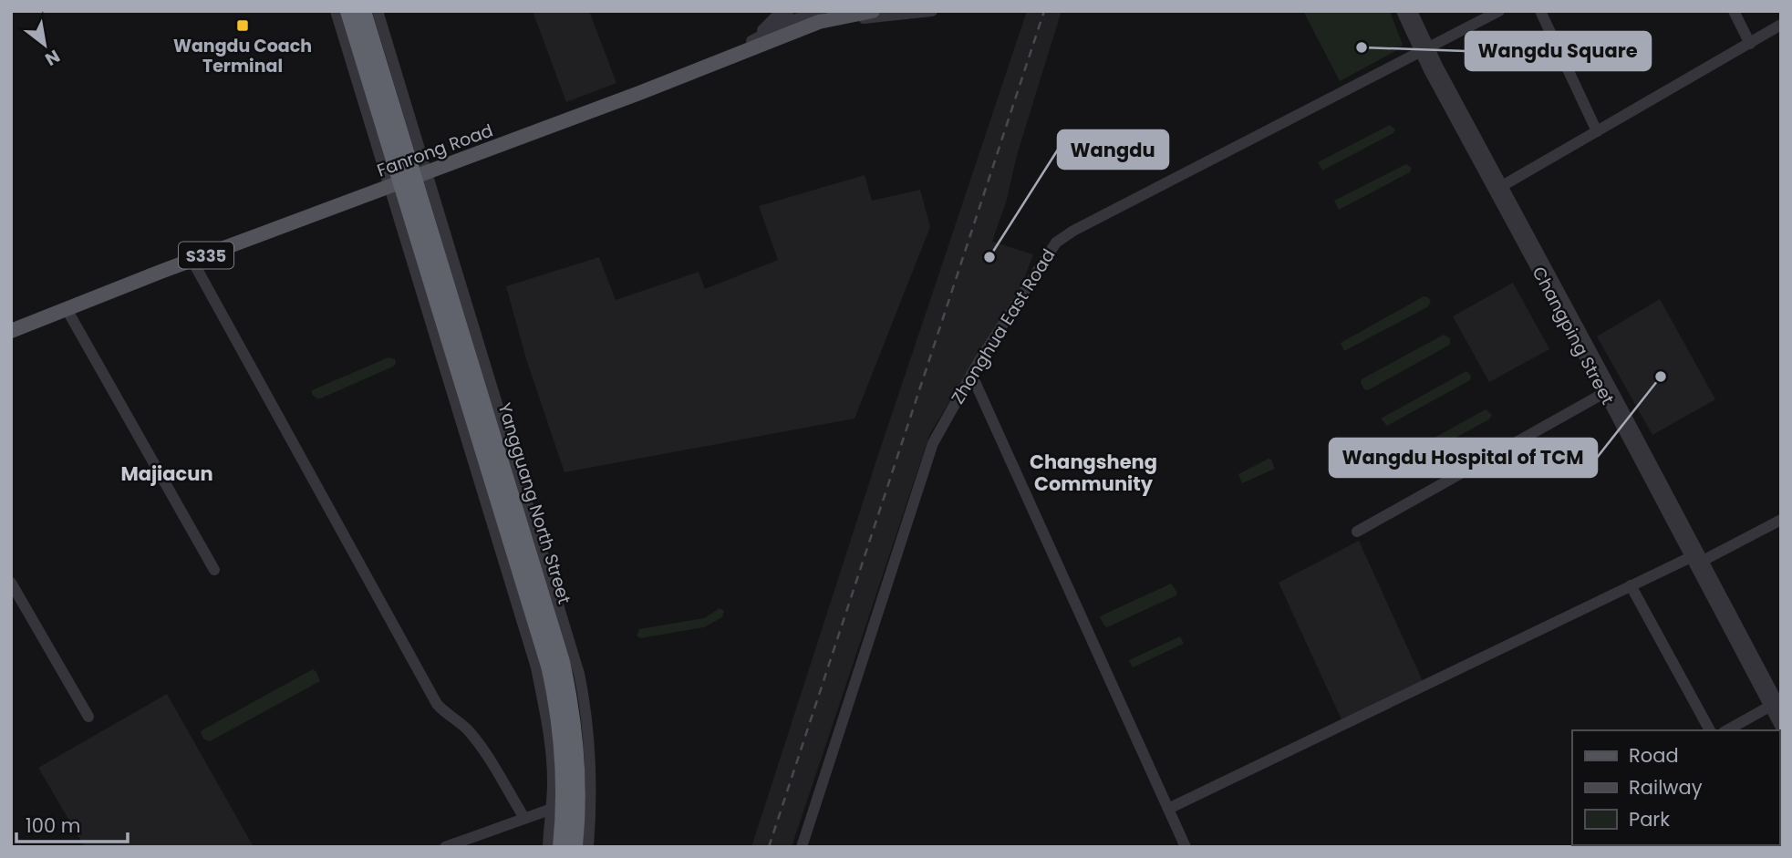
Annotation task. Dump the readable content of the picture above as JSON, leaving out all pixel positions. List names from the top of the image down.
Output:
{
  "streets": {
    "highway": ["Yangguang North Street"],
    "main road": ["Fanrong Road", "S335"],
    "street": ["Zhonghua East Road", "Changping Street"]
  },
  "crossings": [
    ["Fanrong Road", "Yangguang North Street"],
    ["Zhonghua East Road", "Changping Street"]
  ],
  "districts": ["Changsheng Community", "Majiacun"],
  "places": {
    "transit": ["Wangdu Coach Terminal"],
    "other": ["Wangdu Square", "Wangdu", "Wangdu Hospital of TCM"]
  },
  "legend": ["Road", "Railway", "Park"],
  "scale_bar": "100 m",
  "north": "bottom right"
}
